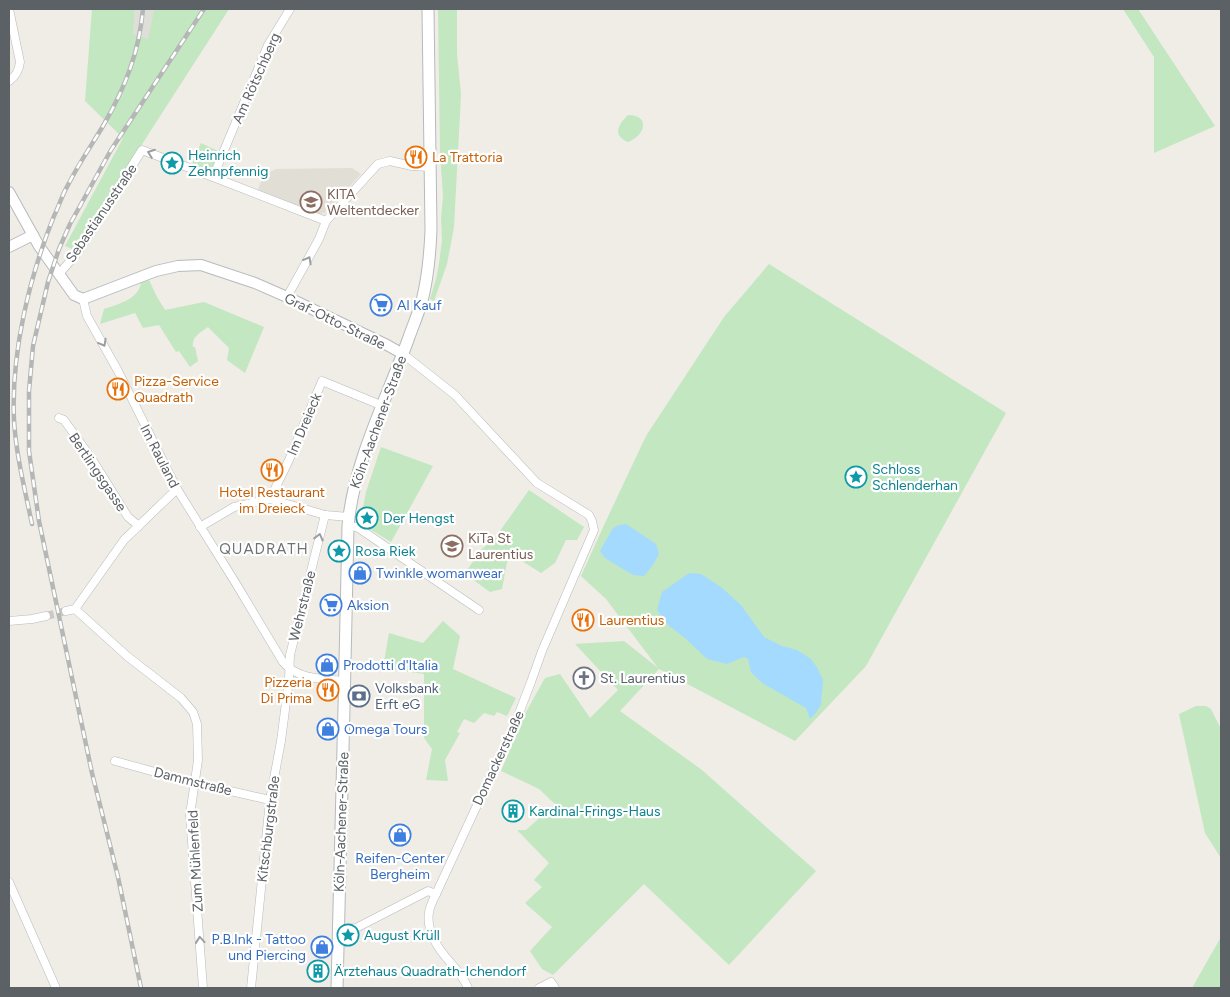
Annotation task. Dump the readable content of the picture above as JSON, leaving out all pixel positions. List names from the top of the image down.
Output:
{
  "streets": {
    "main road": ["Köln-Aachener-Straße"],
    "street": [
      "Am Rötschberg",
      "Sebastianusstraße",
      "Graf-Otto-Straße",
      "Im Dreieck",
      "Im Rauland",
      "Bertlingsgasse",
      "Wehrstraße",
      "Domackerstraße",
      "Dammstraße",
      "Kitschburgstraße",
      "Zum Mühlenfeld"
    ]
  },
  "crossings": [
    ["Am Rötschberg", "Sebastianusstraße"],
    ["Sebastianusstraße", "Im Rauland"],
    ["Graf-Otto-Straße", "Köln-Aachener-Straße"],
    ["Graf-Otto-Straße", "Im Rauland"],
    ["Graf-Otto-Straße", "Domackerstraße"],
    ["Köln-Aachener-Straße", "Im Dreieck"],
    ["Im Rauland", "Wehrstraße"],
    ["Im Rauland", "Kitschburgstraße"],
    ["Wehrstraße", "Kitschburgstraße"],
    ["Dammstraße", "Kitschburgstraße"],
    ["Dammstraße", "Zum Mühlenfeld"]
  ],
  "one_way": [
    "Sebastianusstraße",
    "Im Rauland",
    "Wehrstraße",
    "Zum Mühlenfeld"
  ],
  "districts": ["QUADRATH"],
  "places": {
    "restaurant": [
      "La Trattoria",
      "Pizza-Service Quadrath",
      "Hotel Restaurant im Dreieck",
      "Laurentius",
      "Pizzeria Di Prima"
    ],
    "place": [
      "Heinrich Zehnpfennig",
      "Schloss Schlenderhan",
      "Der Hengst",
      "Rosa Riek",
      "August Krüll"
    ],
    "school or university": ["KITA Weltentdecker", "KiTa St Laurentius"],
    "supermarket": ["Al Kauf", "Aksion"],
    "shop": [
      "Twinkle womanwear",
      "Prodotti d'Italia",
      "Omega Tours",
      "Reifen-Center Bergheim",
      "P.B.Ink - Tattoo und Piercing"
    ],
    "church": ["St. Laurentius"],
    "bank": ["Volksbank Erft eG"],
    "building": ["Kardinal-Frings-Haus", "Ärztehaus Quadrath-Ichendorf"]
  }
}
